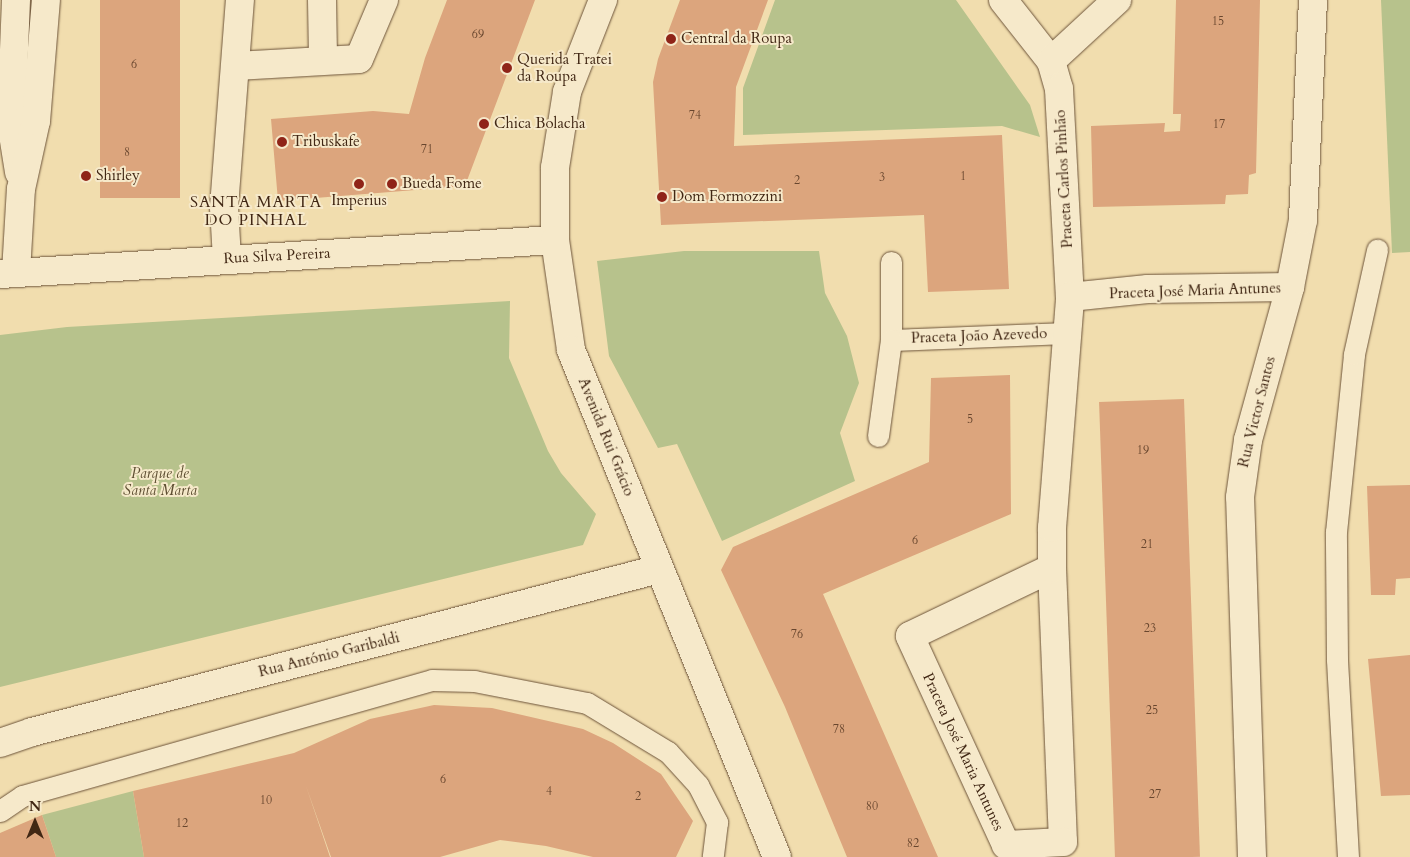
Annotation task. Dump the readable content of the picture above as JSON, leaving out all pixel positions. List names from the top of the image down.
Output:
{
  "streets": {
    "street": [
      "Praceta Carlos Pinhão",
      "Rua Silva Pereira",
      "Praceta José Maria Antunes",
      "Rua Victor Santos",
      "Avenida Rui Grácio",
      "Rua António Garibaldi"
    ],
    "lane": ["Praceta João Azevedo"]
  },
  "crossings": [
    ["Praceta Carlos Pinhão", "Praceta José Maria Antunes"],
    ["Rua Silva Pereira", "Avenida Rui Grácio"],
    ["Praceta José Maria Antunes", "Praceta João Azevedo"],
    ["Praceta José Maria Antunes", "Rua Victor Santos"],
    ["Avenida Rui Grácio", "Rua António Garibaldi"]
  ],
  "districts": ["SANTA MARTA DO PINHAL"],
  "parks": ["Parque de Santa Marta"],
  "places": [
    "Central da Roupa",
    "Querida Tratei da Roupa",
    "Chica Bolacha",
    "Tribuskafe",
    "Shirley",
    "Imperius",
    "Bueda Fome",
    "Dom Formozzini"
  ],
  "house_numbers": [
    "15",
    "69",
    "6",
    "74",
    "17",
    "71",
    "8",
    "1",
    "3",
    "2",
    "5",
    "19",
    "6",
    "21",
    "23",
    "76",
    "25",
    "78",
    "6",
    "4",
    "27",
    "2",
    "10",
    "80",
    "12",
    "82"
  ],
  "north": "top"
}
